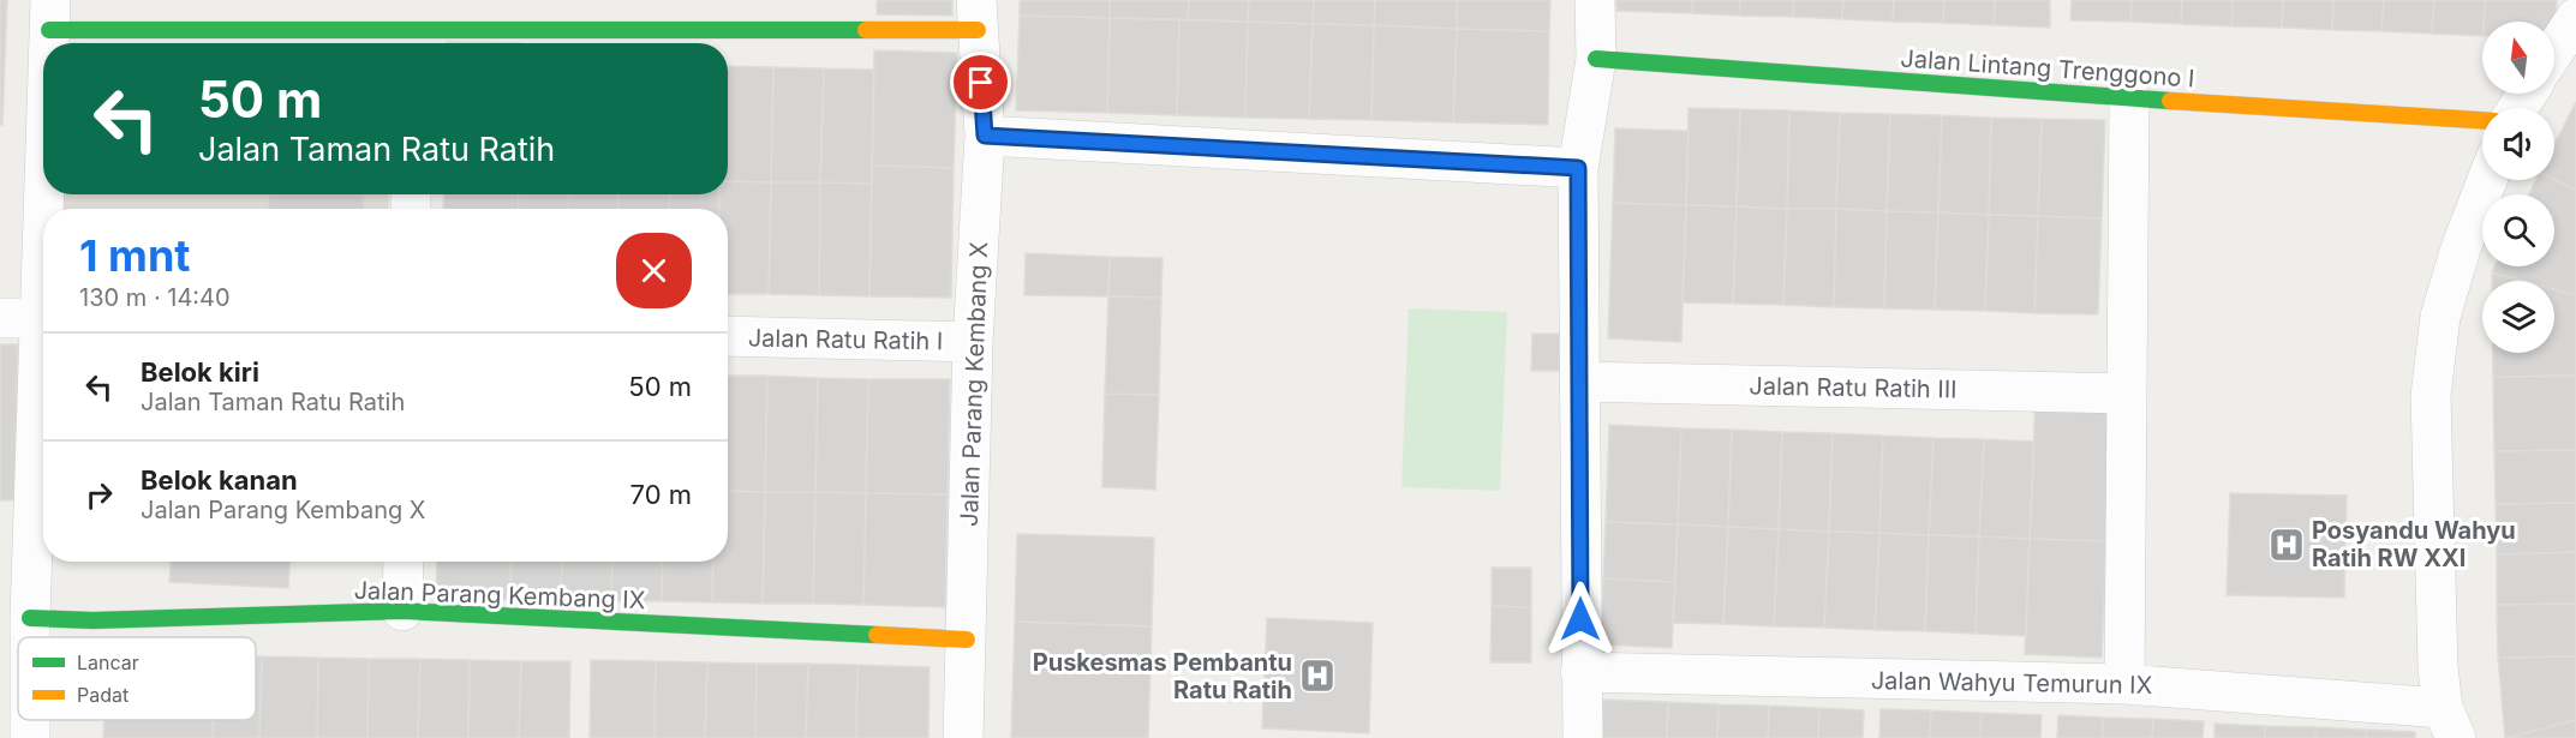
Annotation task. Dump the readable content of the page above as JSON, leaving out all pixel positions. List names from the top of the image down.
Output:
{
  "streets": {
    "street": [
      "Jalan Lintang Trenggono I",
      "Jalan Ratu Ratih I",
      "Jalan Parang Kembang X",
      "Jalan Ratu Ratih III",
      "Jalan Parang Kembang IX",
      "Jalan Wahyu Temurun IX"
    ]
  },
  "crossings": [
    ["Jalan Ratu Ratih I", "Jalan Parang Kembang X"],
    ["Jalan Parang Kembang X", "Jalan Parang Kembang IX"]
  ],
  "places": {
    "hospital": ["Posyandu Wahyu Ratih RW XXI", "Puskesmas Pembantu Ratu Ratih"]
  },
  "legend": ["Lancar", "Padat"],
  "north": "top",
  "page": {
    "turn": ["50 m", "Jalan Taman Ratu Ratih"],
    "heading": ["1 mnt", "130 m · 14:40"],
    "list": [
      {
        "name": "Belok kiri",
        "note": "Jalan Taman Ratu Ratih",
        "value": "50 m"
      },
      {
        "name": "Belok kanan",
        "note": "Jalan Parang Kembang X",
        "value": "70 m"
      }
    ]
  }
}
